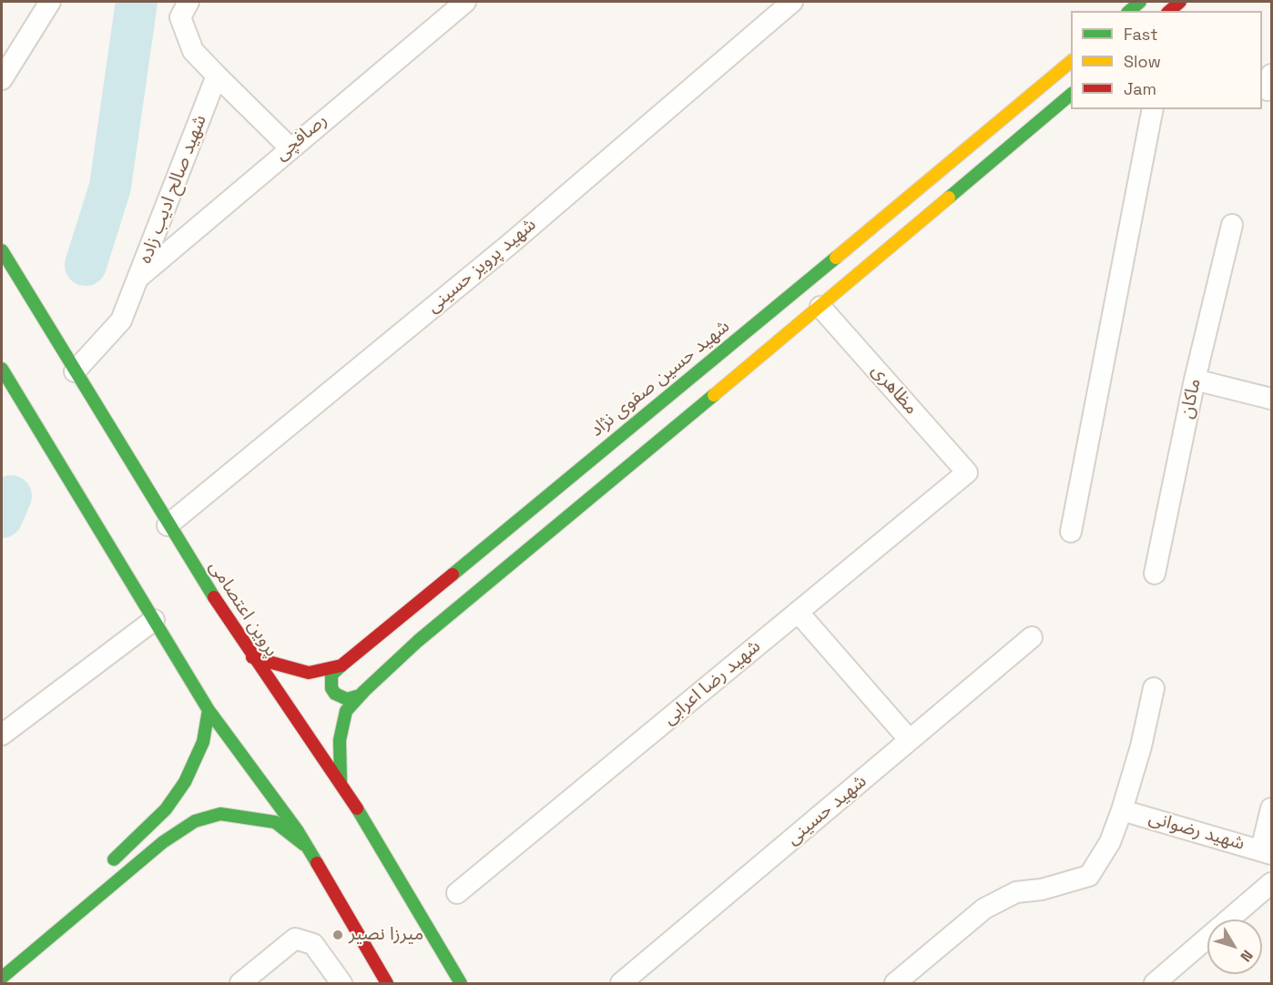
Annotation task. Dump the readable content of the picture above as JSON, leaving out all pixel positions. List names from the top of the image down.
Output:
{
  "streets": {
    "street": [
      "رصافچی",
      "شهید صالح ادیب زاده",
      "شهید پرویز حسینی",
      "شهید حسین صفوی نژاد",
      "مظاهری",
      "ماکان",
      "پروین اعتصامی",
      "شهید رضا اعرابی",
      "شهید حسینی",
      "شهید رضوانی"
    ]
  },
  "crossings": [
    ["رصافچی", "شهید صالح ادیب زاده"],
    ["شهید صالح ادیب زاده", "پروین اعتصامی"],
    ["شهید پرویز حسینی", "پروین اعتصامی"],
    ["شهید حسین صفوی نژاد", "پروین اعتصامی"],
    ["مظاهری", "شهید رضا اعرابی"]
  ],
  "places": ["میرزا نصیر"],
  "legend": ["Fast", "Slow", "Jam"],
  "north": "bottom right"
}
